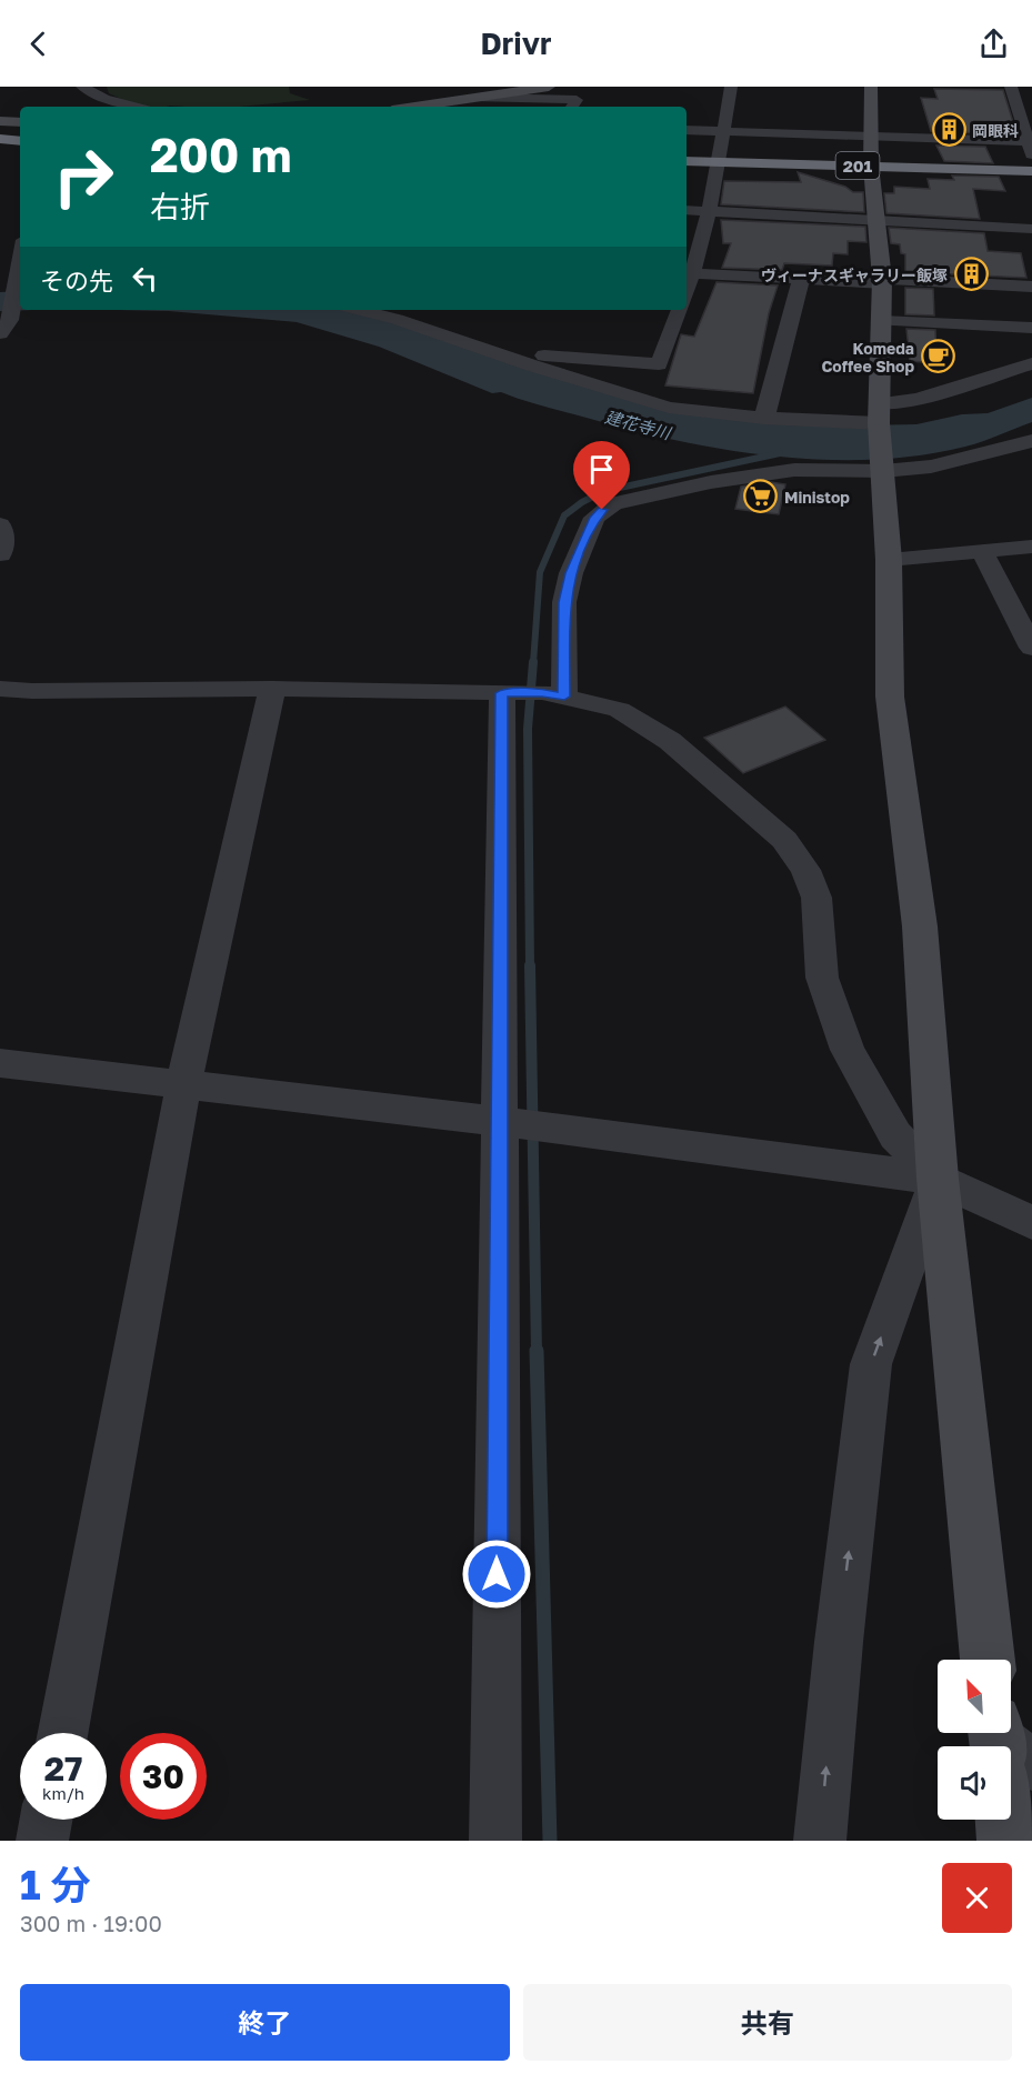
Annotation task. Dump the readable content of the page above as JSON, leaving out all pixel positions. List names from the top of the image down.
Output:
{
  "streets": {
    "highway": ["201"]
  },
  "water": ["建花寺川"],
  "places": {
    "building": ["岡眼科", "ヴィーナスギャラリー飯塚"],
    "cafe": ["Komeda Coffee Shop"],
    "supermarket": ["Ministop"]
  },
  "north": "top left",
  "page": {
    "header": "Drivr",
    "turn": ["200 m", "右折"],
    "then": "その先",
    "speed": "27 km/h",
    "limit": "30",
    "heading": ["1 分", "300 m · 19:00"],
    "buttons": ["終了", "共有"]
  }
}
